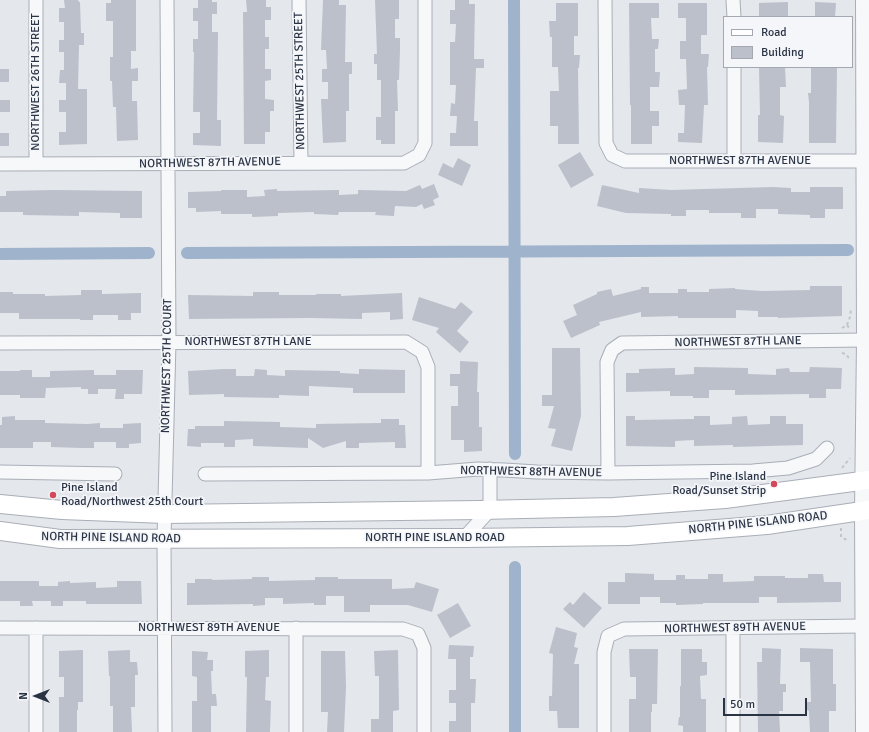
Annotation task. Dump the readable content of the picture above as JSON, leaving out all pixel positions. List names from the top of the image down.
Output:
{
  "streets": {
    "main road": ["NORTH PINE ISLAND ROAD"],
    "street": [
      "NORTHWEST 25TH STREET",
      "NORTHWEST 26TH STREET",
      "NORTHWEST 87TH AVENUE",
      "NORTHWEST 87TH LANE",
      "NORTHWEST 25TH COURT",
      "NORTHWEST 88TH AVENUE",
      "NORTHWEST 89TH AVENUE"
    ]
  },
  "crossings": [
    ["NORTHWEST 25TH STREET", "NORTHWEST 87TH AVENUE"],
    ["NORTHWEST 26TH STREET", "NORTHWEST 87TH AVENUE"],
    ["NORTHWEST 87TH AVENUE", "NORTHWEST 25TH COURT"],
    ["NORTHWEST 87TH LANE", "NORTHWEST 25TH COURT"],
    ["NORTHWEST 87TH LANE", "NORTHWEST 88TH AVENUE"],
    ["NORTHWEST 25TH COURT", "NORTH PINE ISLAND ROAD"],
    ["NORTHWEST 25TH COURT", "NORTHWEST 89TH AVENUE"]
  ],
  "places": ["Pine Island Road/Sunset Strip", "Pine Island Road/Northwest 25th Court"],
  "legend": ["Road", "Building"],
  "scale_bar": "50 m",
  "north": "left"
}
